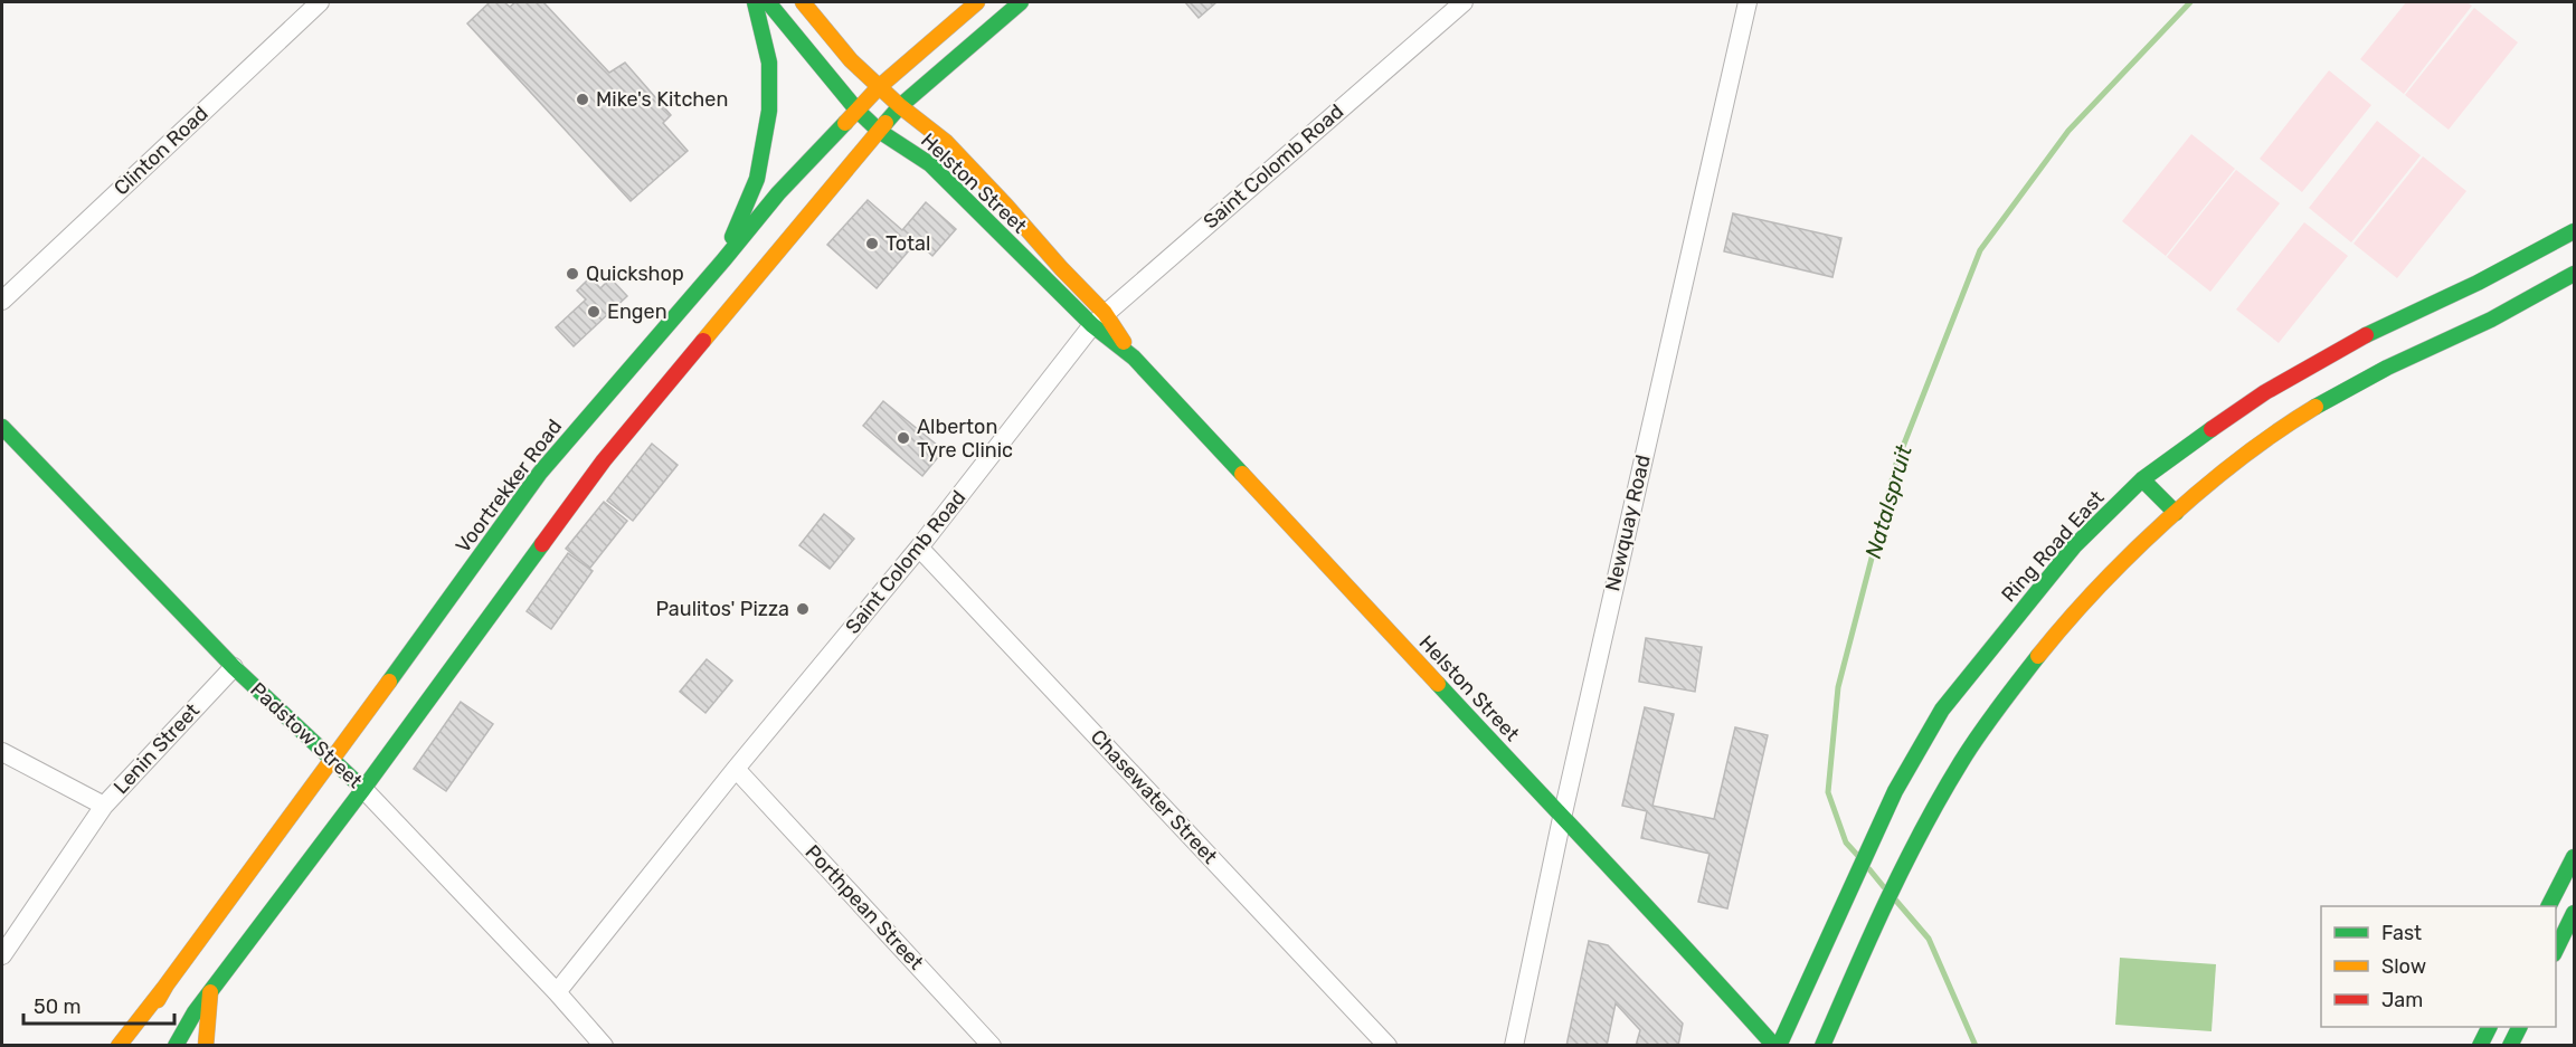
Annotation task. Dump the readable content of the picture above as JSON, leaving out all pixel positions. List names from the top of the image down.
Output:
{
  "streets": {
    "main road": [
      "Helston Street",
      "Voortrekker Road",
      "Ring Road East",
      "Padstow Street"
    ],
    "street": [
      "Clinton Road",
      "Saint Colomb Road",
      "Newquay Road",
      "Lenin Street",
      "Chasewater Street",
      "Porthpean Street"
    ]
  },
  "crossings": [
    ["Saint Colomb Road", "Helston Street"],
    ["Saint Colomb Road", "Padstow Street"],
    ["Saint Colomb Road", "Chasewater Street"],
    ["Saint Colomb Road", "Porthpean Street"],
    ["Helston Street", "Voortrekker Road"],
    ["Helston Street", "Newquay Road"],
    ["Helston Street", "Ring Road East"],
    ["Voortrekker Road", "Padstow Street"],
    ["Padstow Street", "Lenin Street"]
  ],
  "water": ["Natalspruit"],
  "places": [
    "Mike's Kitchen",
    "Total",
    "Quickshop",
    "Engen",
    "Alberton Tyre Clinic",
    "Paulitos' Pizza"
  ],
  "legend": ["Fast", "Slow", "Jam"],
  "scale_bar": "50 m"
}
